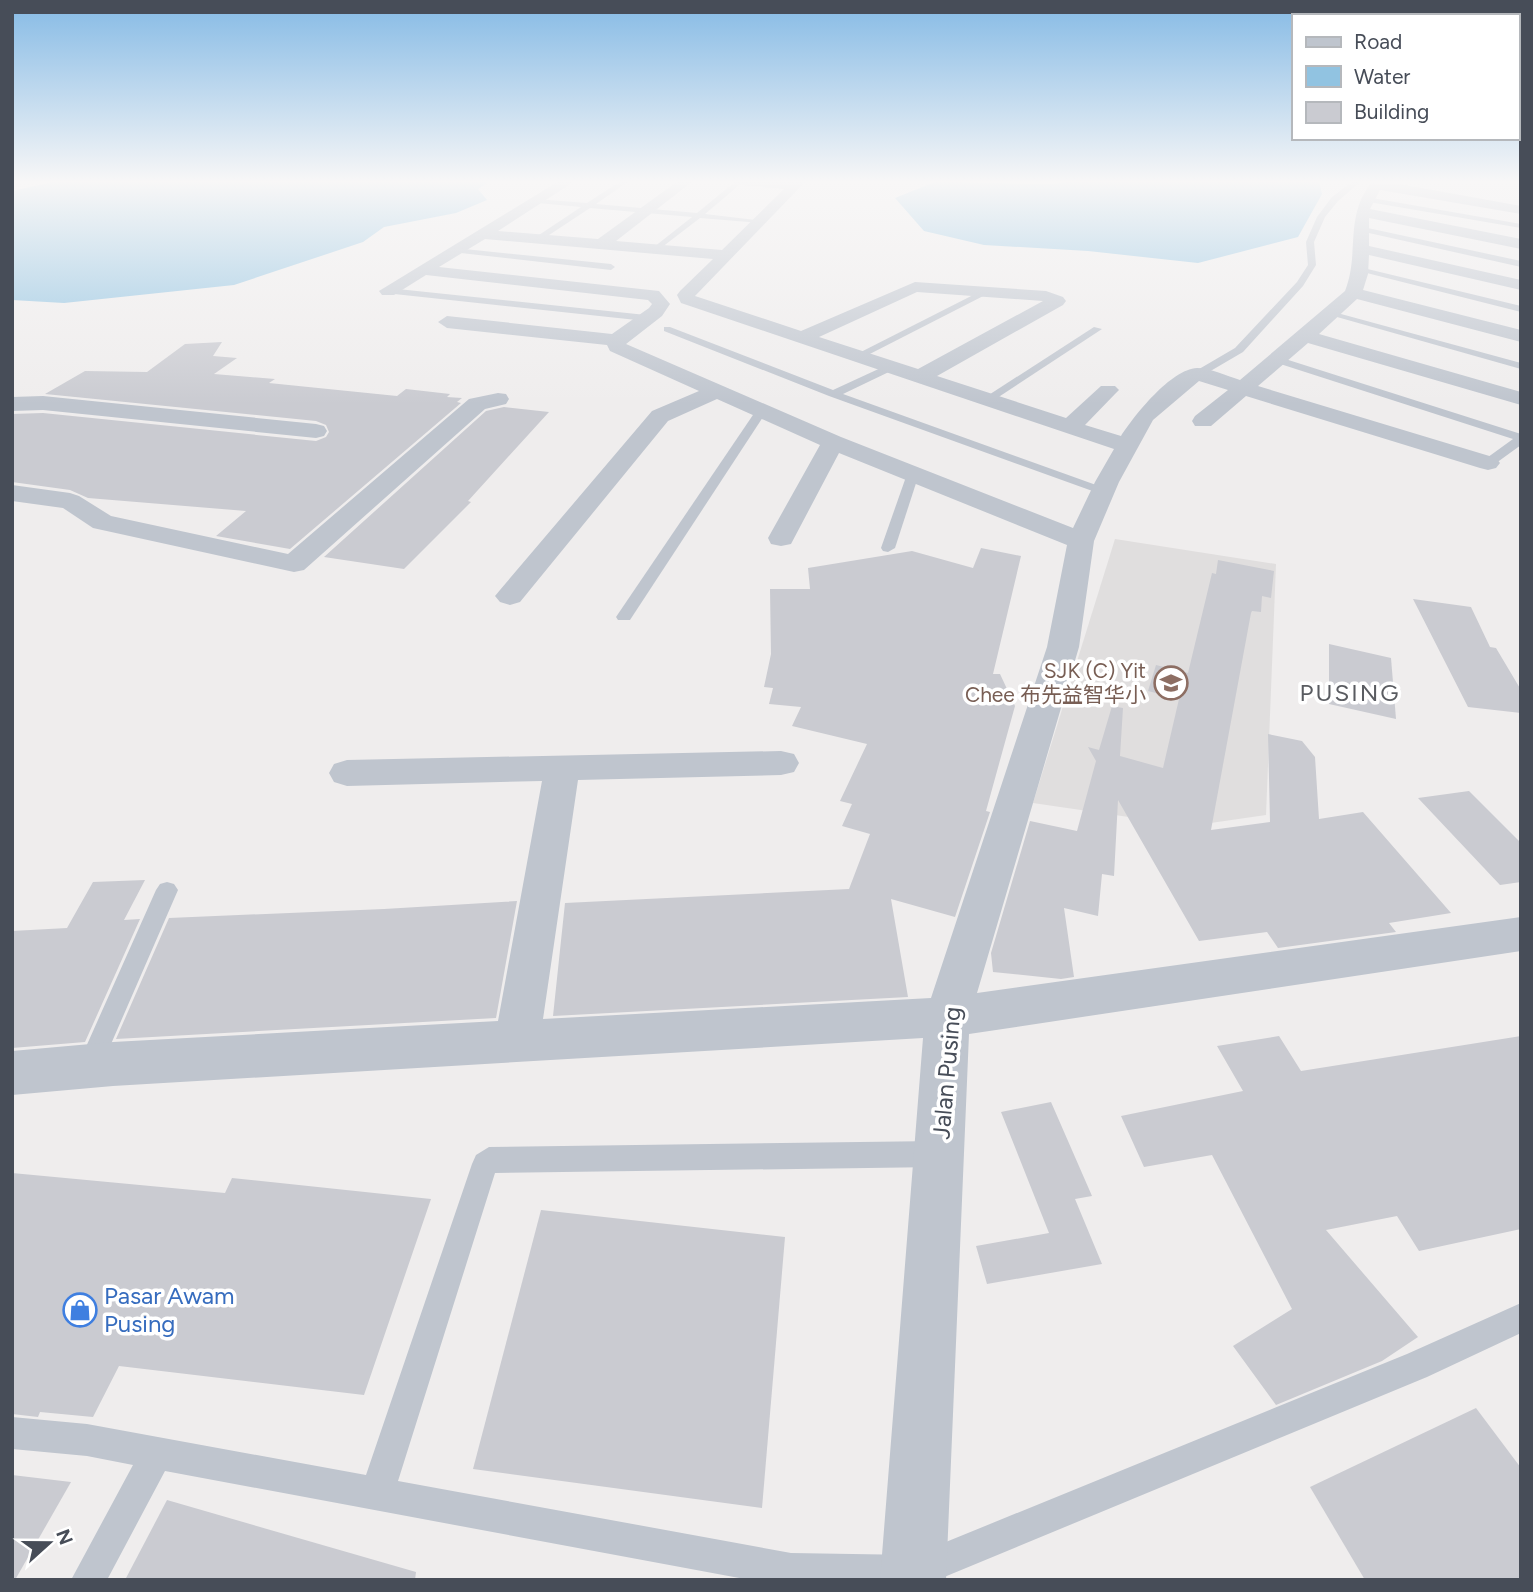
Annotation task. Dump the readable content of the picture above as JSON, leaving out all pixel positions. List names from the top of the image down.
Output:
{
  "streets": {
    "street": ["Jalan Pusing"]
  },
  "districts": ["PUSING"],
  "places": {
    "school or university": ["SJK (C) Yit Chee 布先益智华小"],
    "shop": ["Pasar Awam Pusing"]
  },
  "legend": ["Road", "Water", "Building"],
  "north": "right"
}
